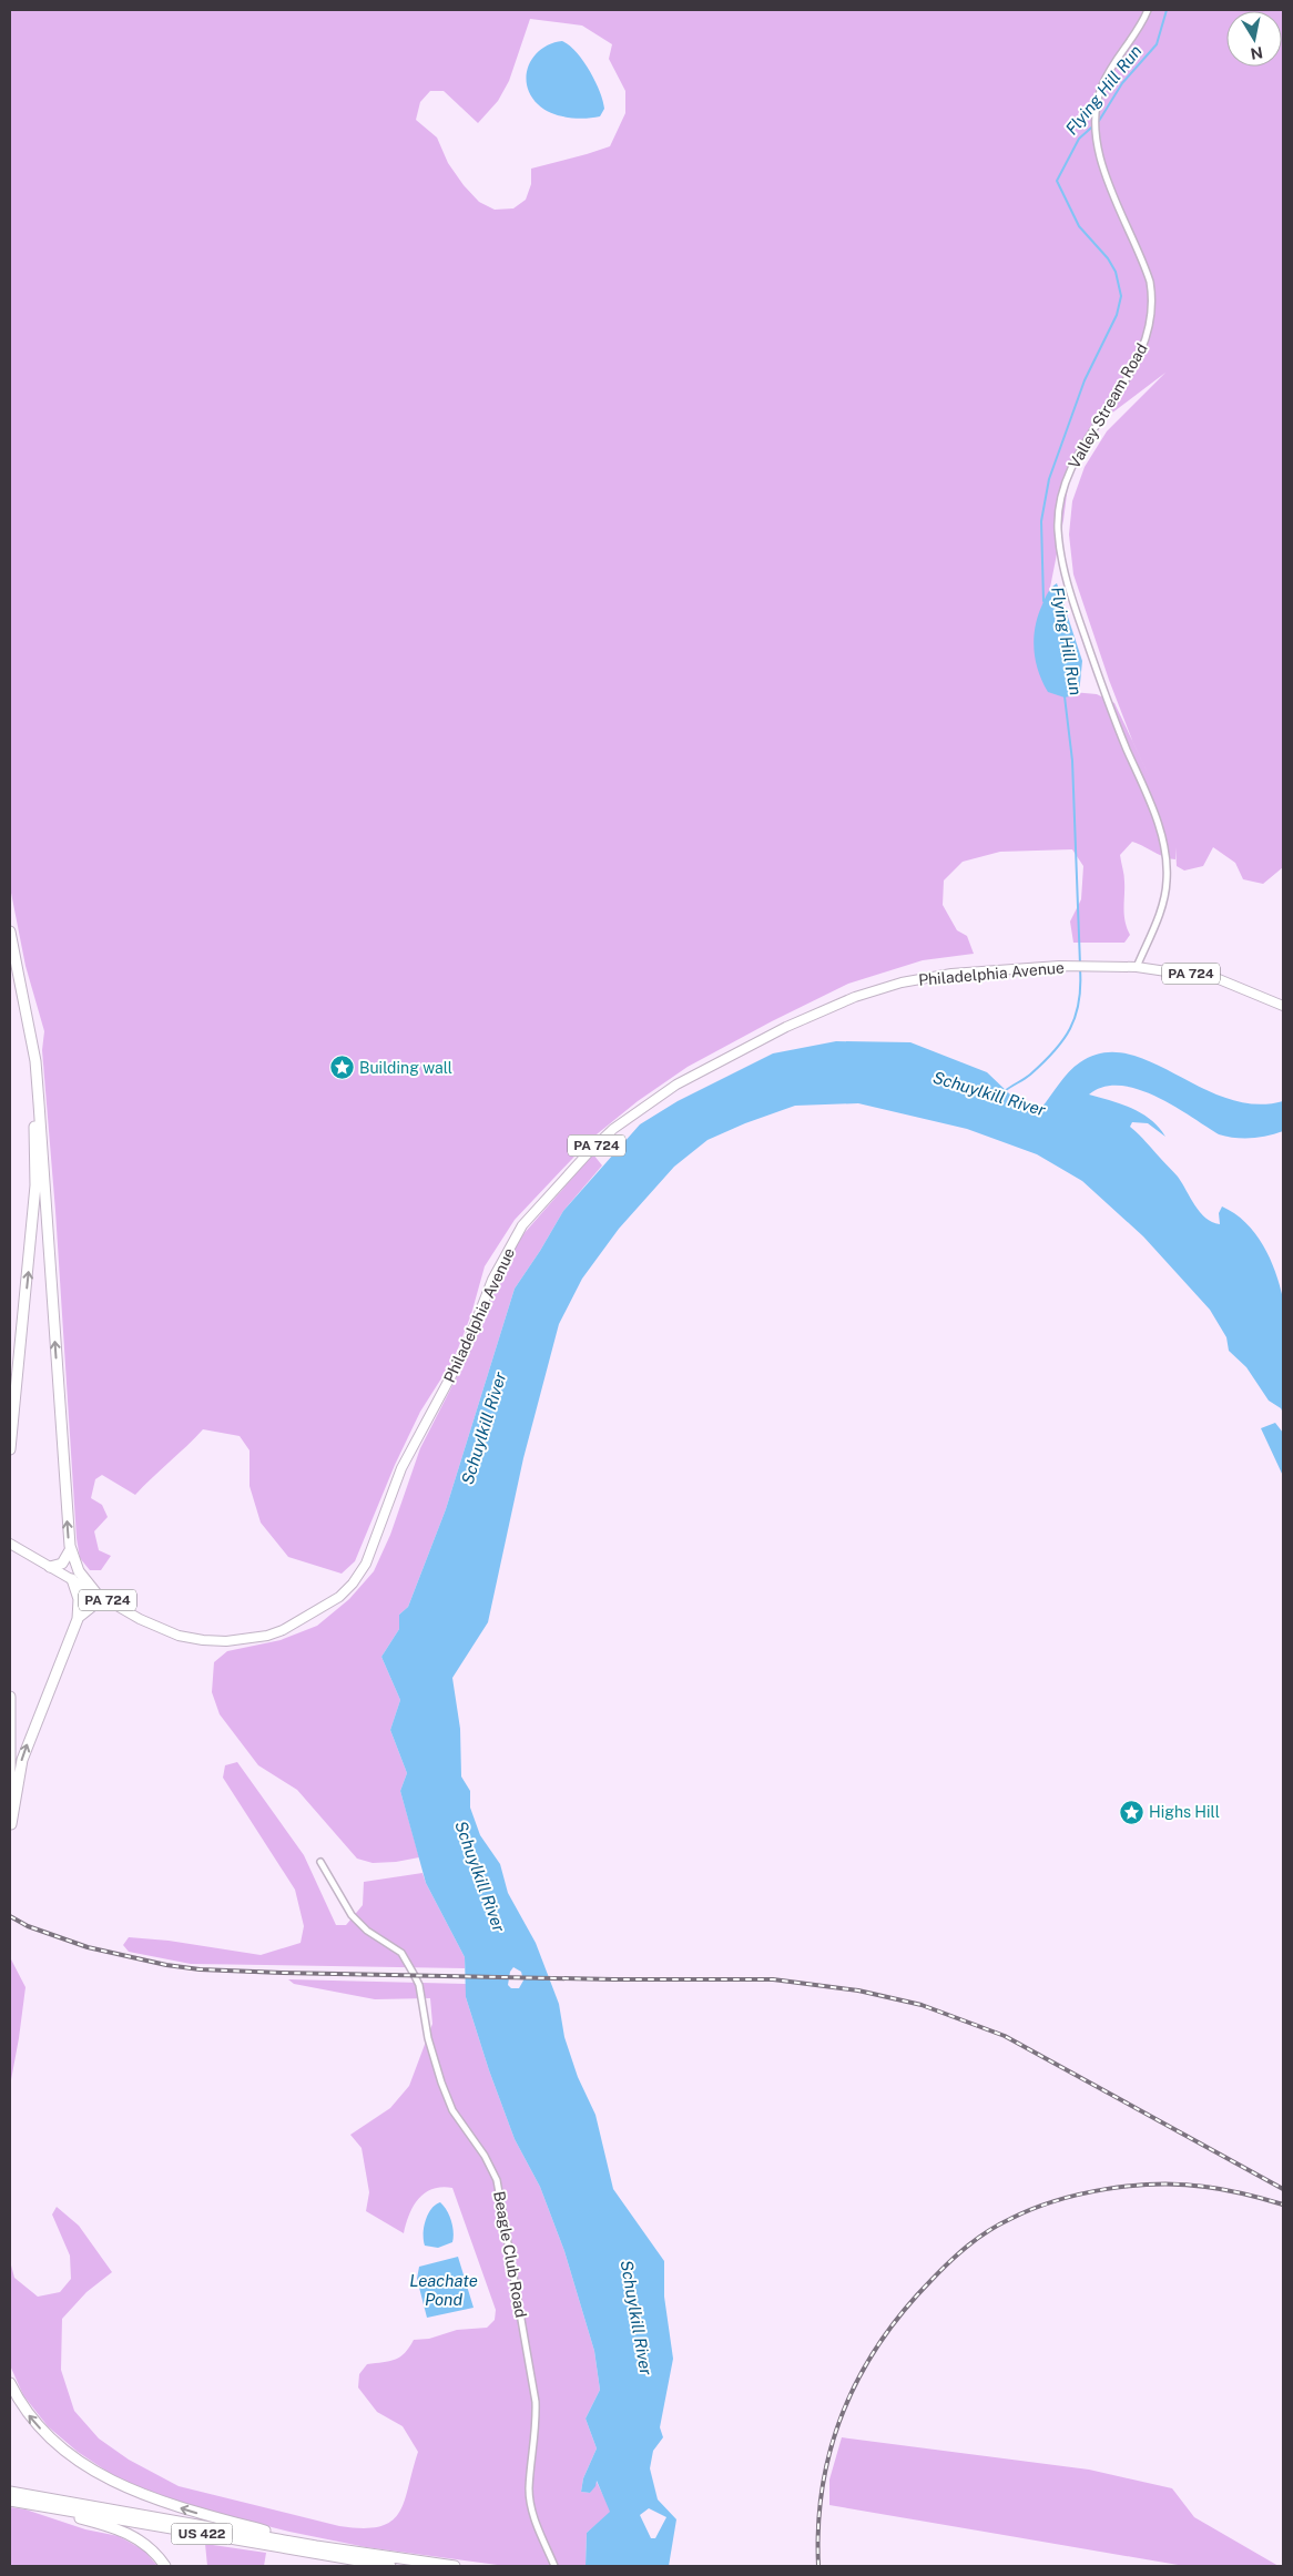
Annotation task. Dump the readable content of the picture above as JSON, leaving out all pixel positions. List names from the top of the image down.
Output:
{
  "streets": {
    "highway": ["US 422"],
    "main road": ["Philadelphia Avenue", "PA 724"],
    "street": ["Valley Stream Road", "Beagle Club Road"]
  },
  "crossings": [
    ["Valley Stream Road", "Philadelphia Avenue"]
  ],
  "water": ["Flying Hill Run", "Schuylkill River", "Leachate Pond"],
  "places": {
    "place": ["Building wall", "Highs Hill"]
  },
  "north": "bottom"
}
